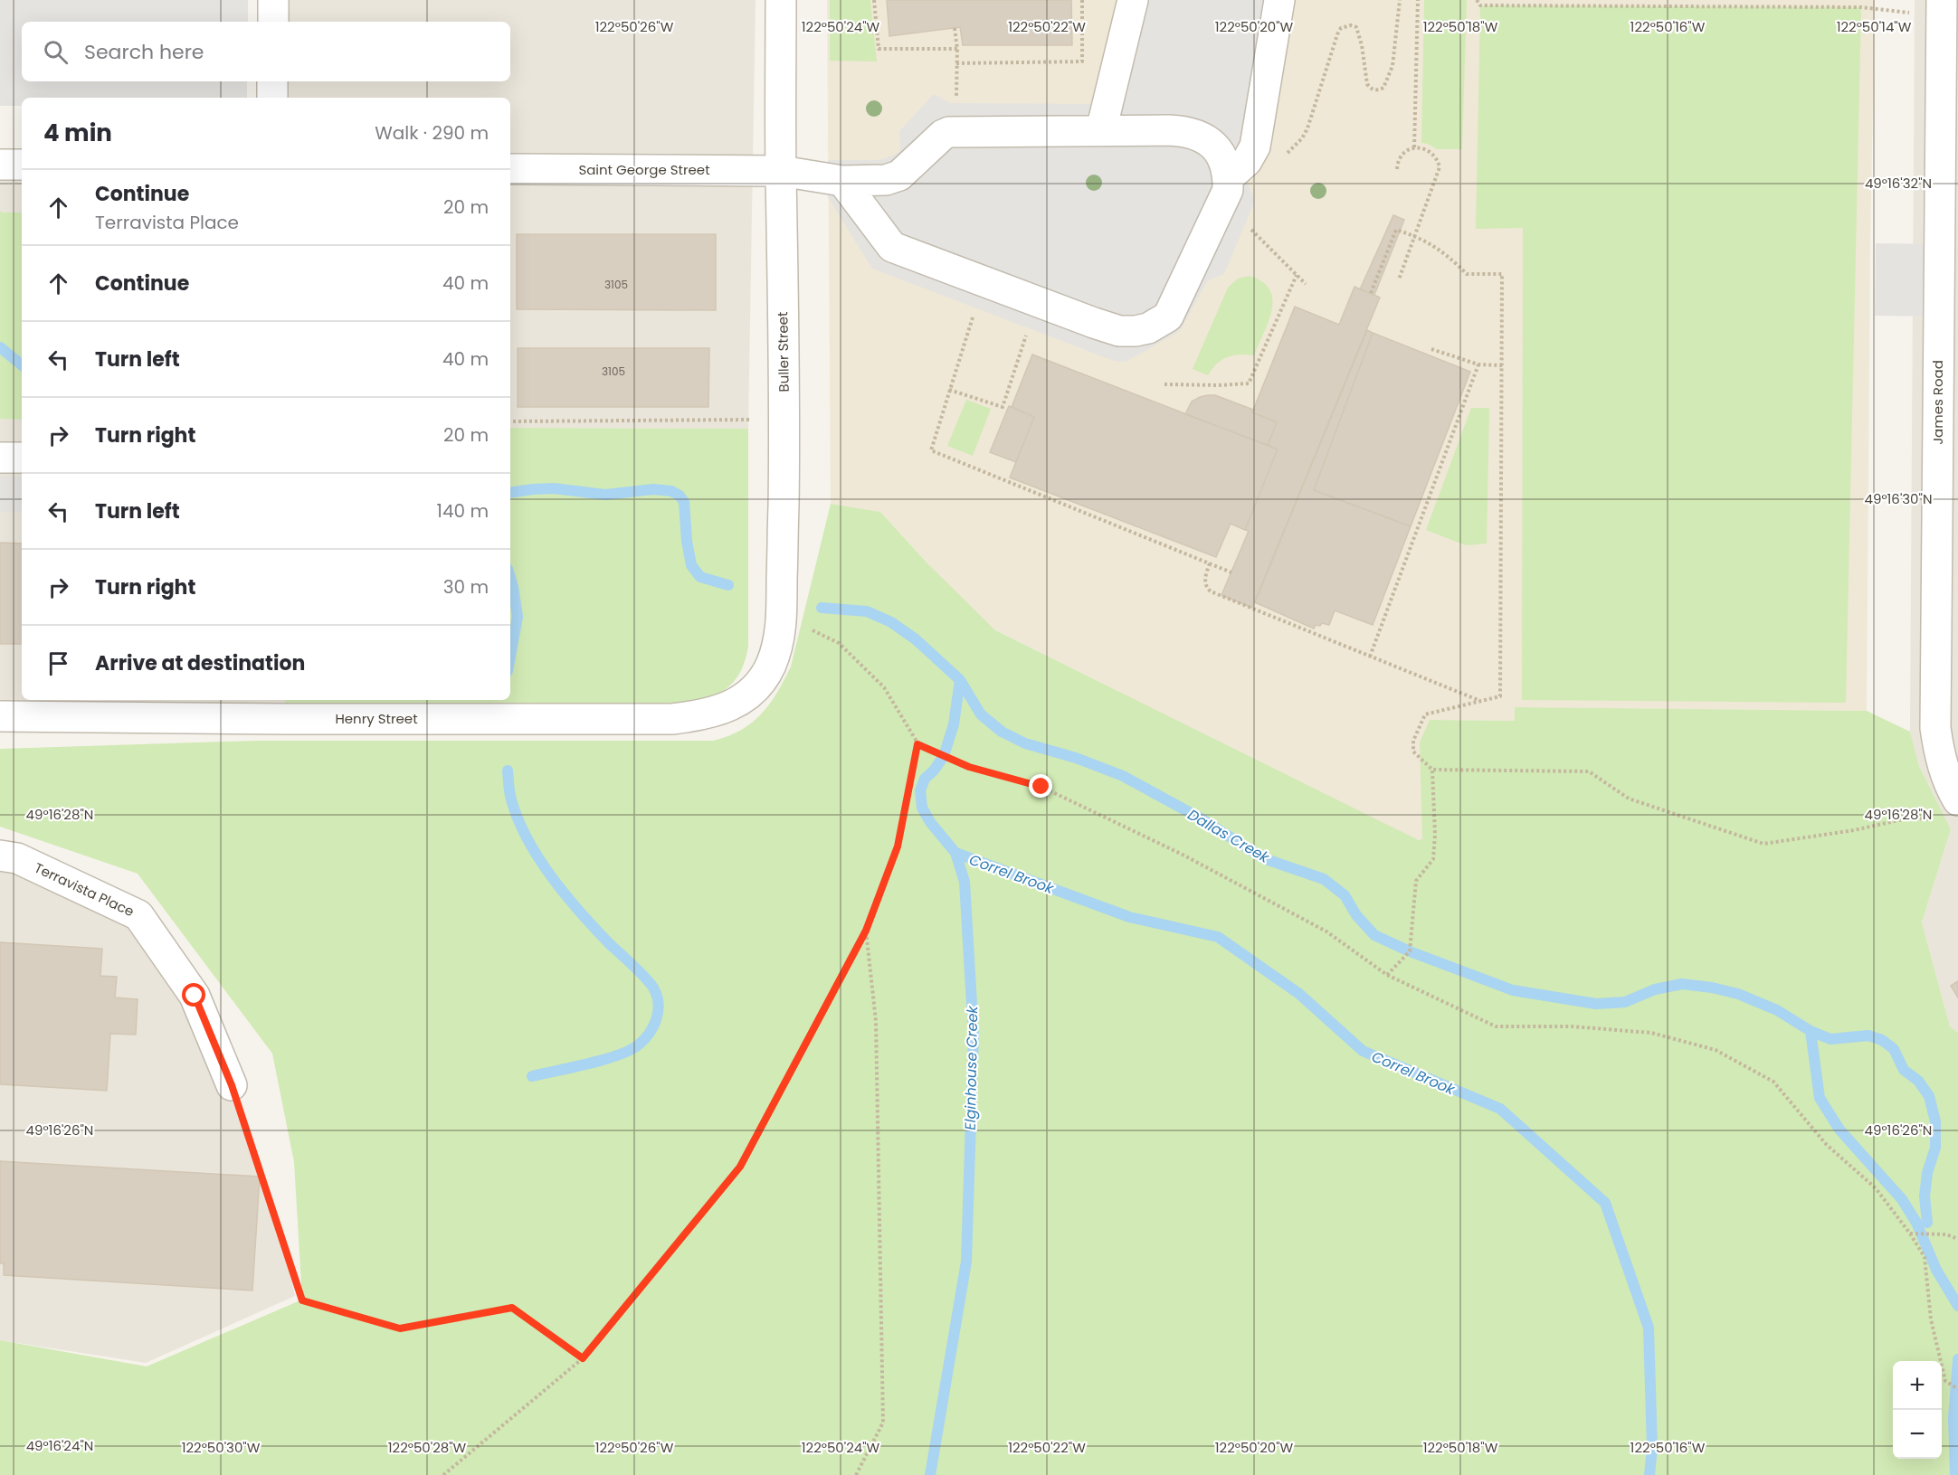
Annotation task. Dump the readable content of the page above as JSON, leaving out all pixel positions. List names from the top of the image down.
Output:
{
  "streets": {
    "street": [
      "Saint George Street",
      "Buller Street",
      "James Road",
      "Henry Street",
      "Terravista Place"
    ]
  },
  "crossings": [
    ["Saint George Street", "Buller Street"],
    ["Buller Street", "Henry Street"]
  ],
  "water": ["Dallas Creek", "Correl Brook", "Elginhouse Creek"],
  "house_numbers": ["3105", "3105"],
  "page": {
    "search": "Search here",
    "heading": ["4 min", "Walk · 290 m"],
    "list": [
      ["Continue", "Terravista Place", "20 m"],
      ["Continue", "40 m"],
      ["Turn left", "40 m"],
      ["Turn right", "20 m"],
      ["Turn left", "140 m"],
      ["Turn right", "30 m"],
      "Arrive at destination"
    ],
    "map_buttons": ["+", "−"]
  },
  "coordinates": [
    "122°50'26\"W",
    "122°50'24\"W",
    "122°50'22\"W",
    "122°50'20\"W",
    "122°50'18\"W",
    "122°50'16\"W",
    "122°50'14\"W",
    "49°16'32\"N",
    "49°16'30\"N",
    "49°16'28\"N",
    "49°16'26\"N",
    "49°16'24\"N",
    "122°50'30\"W",
    "122°50'28\"W"
  ]
}
